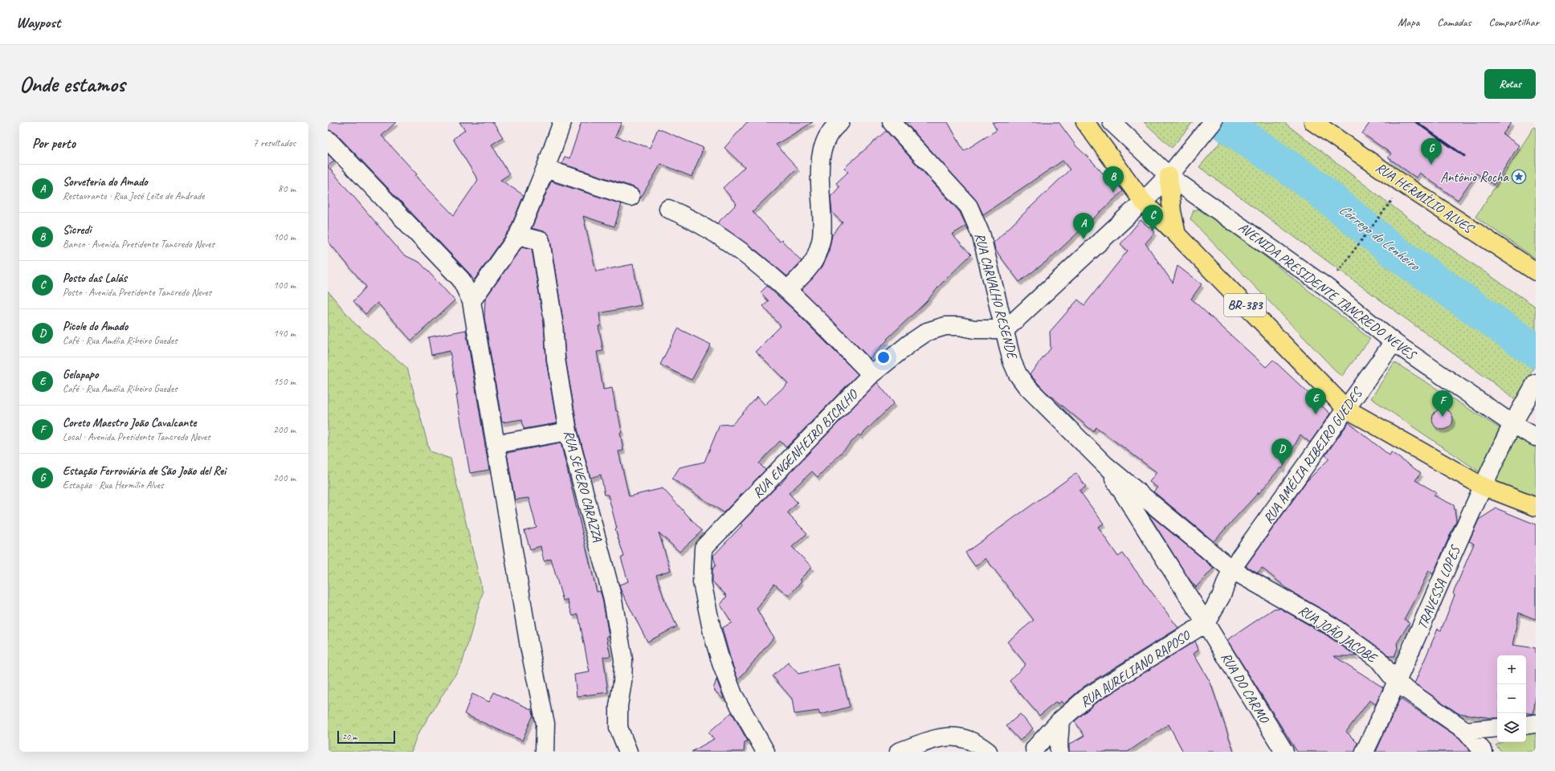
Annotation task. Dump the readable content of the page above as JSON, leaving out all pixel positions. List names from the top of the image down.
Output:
{
  "streets": {
    "highway": ["RUA HERMÍLIO ALVES", "BR-383"],
    "street": [
      "AVENIDA PRESIDENTE TANCREDO NEVES",
      "RUA CARVALHO RESENDE",
      "RUA ENGENHEIRO BICALHO",
      "RUA AMÉLIA RIBEIRO GUEDES",
      "RUA SEVERO CARAZZA",
      "TRAVESSA LOPES",
      "RUA JOÃO JACOBE",
      "RUA AURELIANO RAPOSO",
      "RUA DO CARMO"
    ]
  },
  "crossings": [
    ["AVENIDA PRESIDENTE TANCREDO NEVES", "RUA AMÉLIA RIBEIRO GUEDES"],
    ["AVENIDA PRESIDENTE TANCREDO NEVES", "TRAVESSA LOPES"],
    ["RUA CARVALHO RESENDE", "RUA ENGENHEIRO BICALHO"],
    ["RUA CARVALHO RESENDE", "RUA JOÃO JACOBE"],
    ["RUA CARVALHO RESENDE", "RUA DO CARMO"],
    ["BR-383", "RUA AMÉLIA RIBEIRO GUEDES"],
    ["BR-383", "TRAVESSA LOPES"],
    ["RUA AMÉLIA RIBEIRO GUEDES", "RUA JOÃO JACOBE"],
    ["RUA AMÉLIA RIBEIRO GUEDES", "RUA AURELIANO RAPOSO"],
    ["RUA AMÉLIA RIBEIRO GUEDES", "RUA DO CARMO"],
    ["TRAVESSA LOPES", "RUA JOÃO JACOBE"],
    ["RUA JOÃO JACOBE", "RUA DO CARMO"],
    ["RUA AURELIANO RAPOSO", "RUA DO CARMO"]
  ],
  "water": ["Córrego do Lenheiro"],
  "places": {
    "place": ["Antônio Rocha"]
  },
  "scale_bar": "20 m",
  "page": {
    "header": "Waypost",
    "nav": ["Mapa", "Camadas", "Compartilhar"],
    "buttons": "Rotas",
    "title": "Onde estamos",
    "heading": ["Por perto", "7 resultados"],
    "pins": [
      "G",
      "B",
      "C",
      "A",
      "E",
      "F",
      "D"
    ],
    "list": [
      {
        "mark": "A",
        "name": "Sorveteria do Amado",
        "note": "Restaurante · Rua José Leite de Andrade",
        "value": "80 m"
      },
      {
        "mark": "B",
        "name": "Sicredi",
        "note": "Banco · Avenida Presidente Tancredo Neves",
        "value": "100 m"
      },
      {
        "mark": "C",
        "name": "Posto das Lalás",
        "note": "Posto · Avenida Presidente Tancredo Neves",
        "value": "100 m"
      },
      {
        "mark": "D",
        "name": "Picole do Amado",
        "note": "Café · Rua Amélia Ribeiro Guedes",
        "value": "140 m"
      },
      {
        "mark": "E",
        "name": "Gelapapo",
        "note": "Café · Rua Amélia Ribeiro Guedes",
        "value": "150 m"
      },
      {
        "mark": "F",
        "name": "Coreto Maestro João Cavalcante",
        "note": "Local · Avenida Presidente Tancredo Neves",
        "value": "200 m"
      },
      {
        "mark": "G",
        "name": "Estação Ferroviária de São João del Rei",
        "note": "Estação · Rua Hermílio Alves",
        "value": "200 m"
      }
    ],
    "map_buttons": ["+", "−"],
    "scale": "20 m"
  }
}
